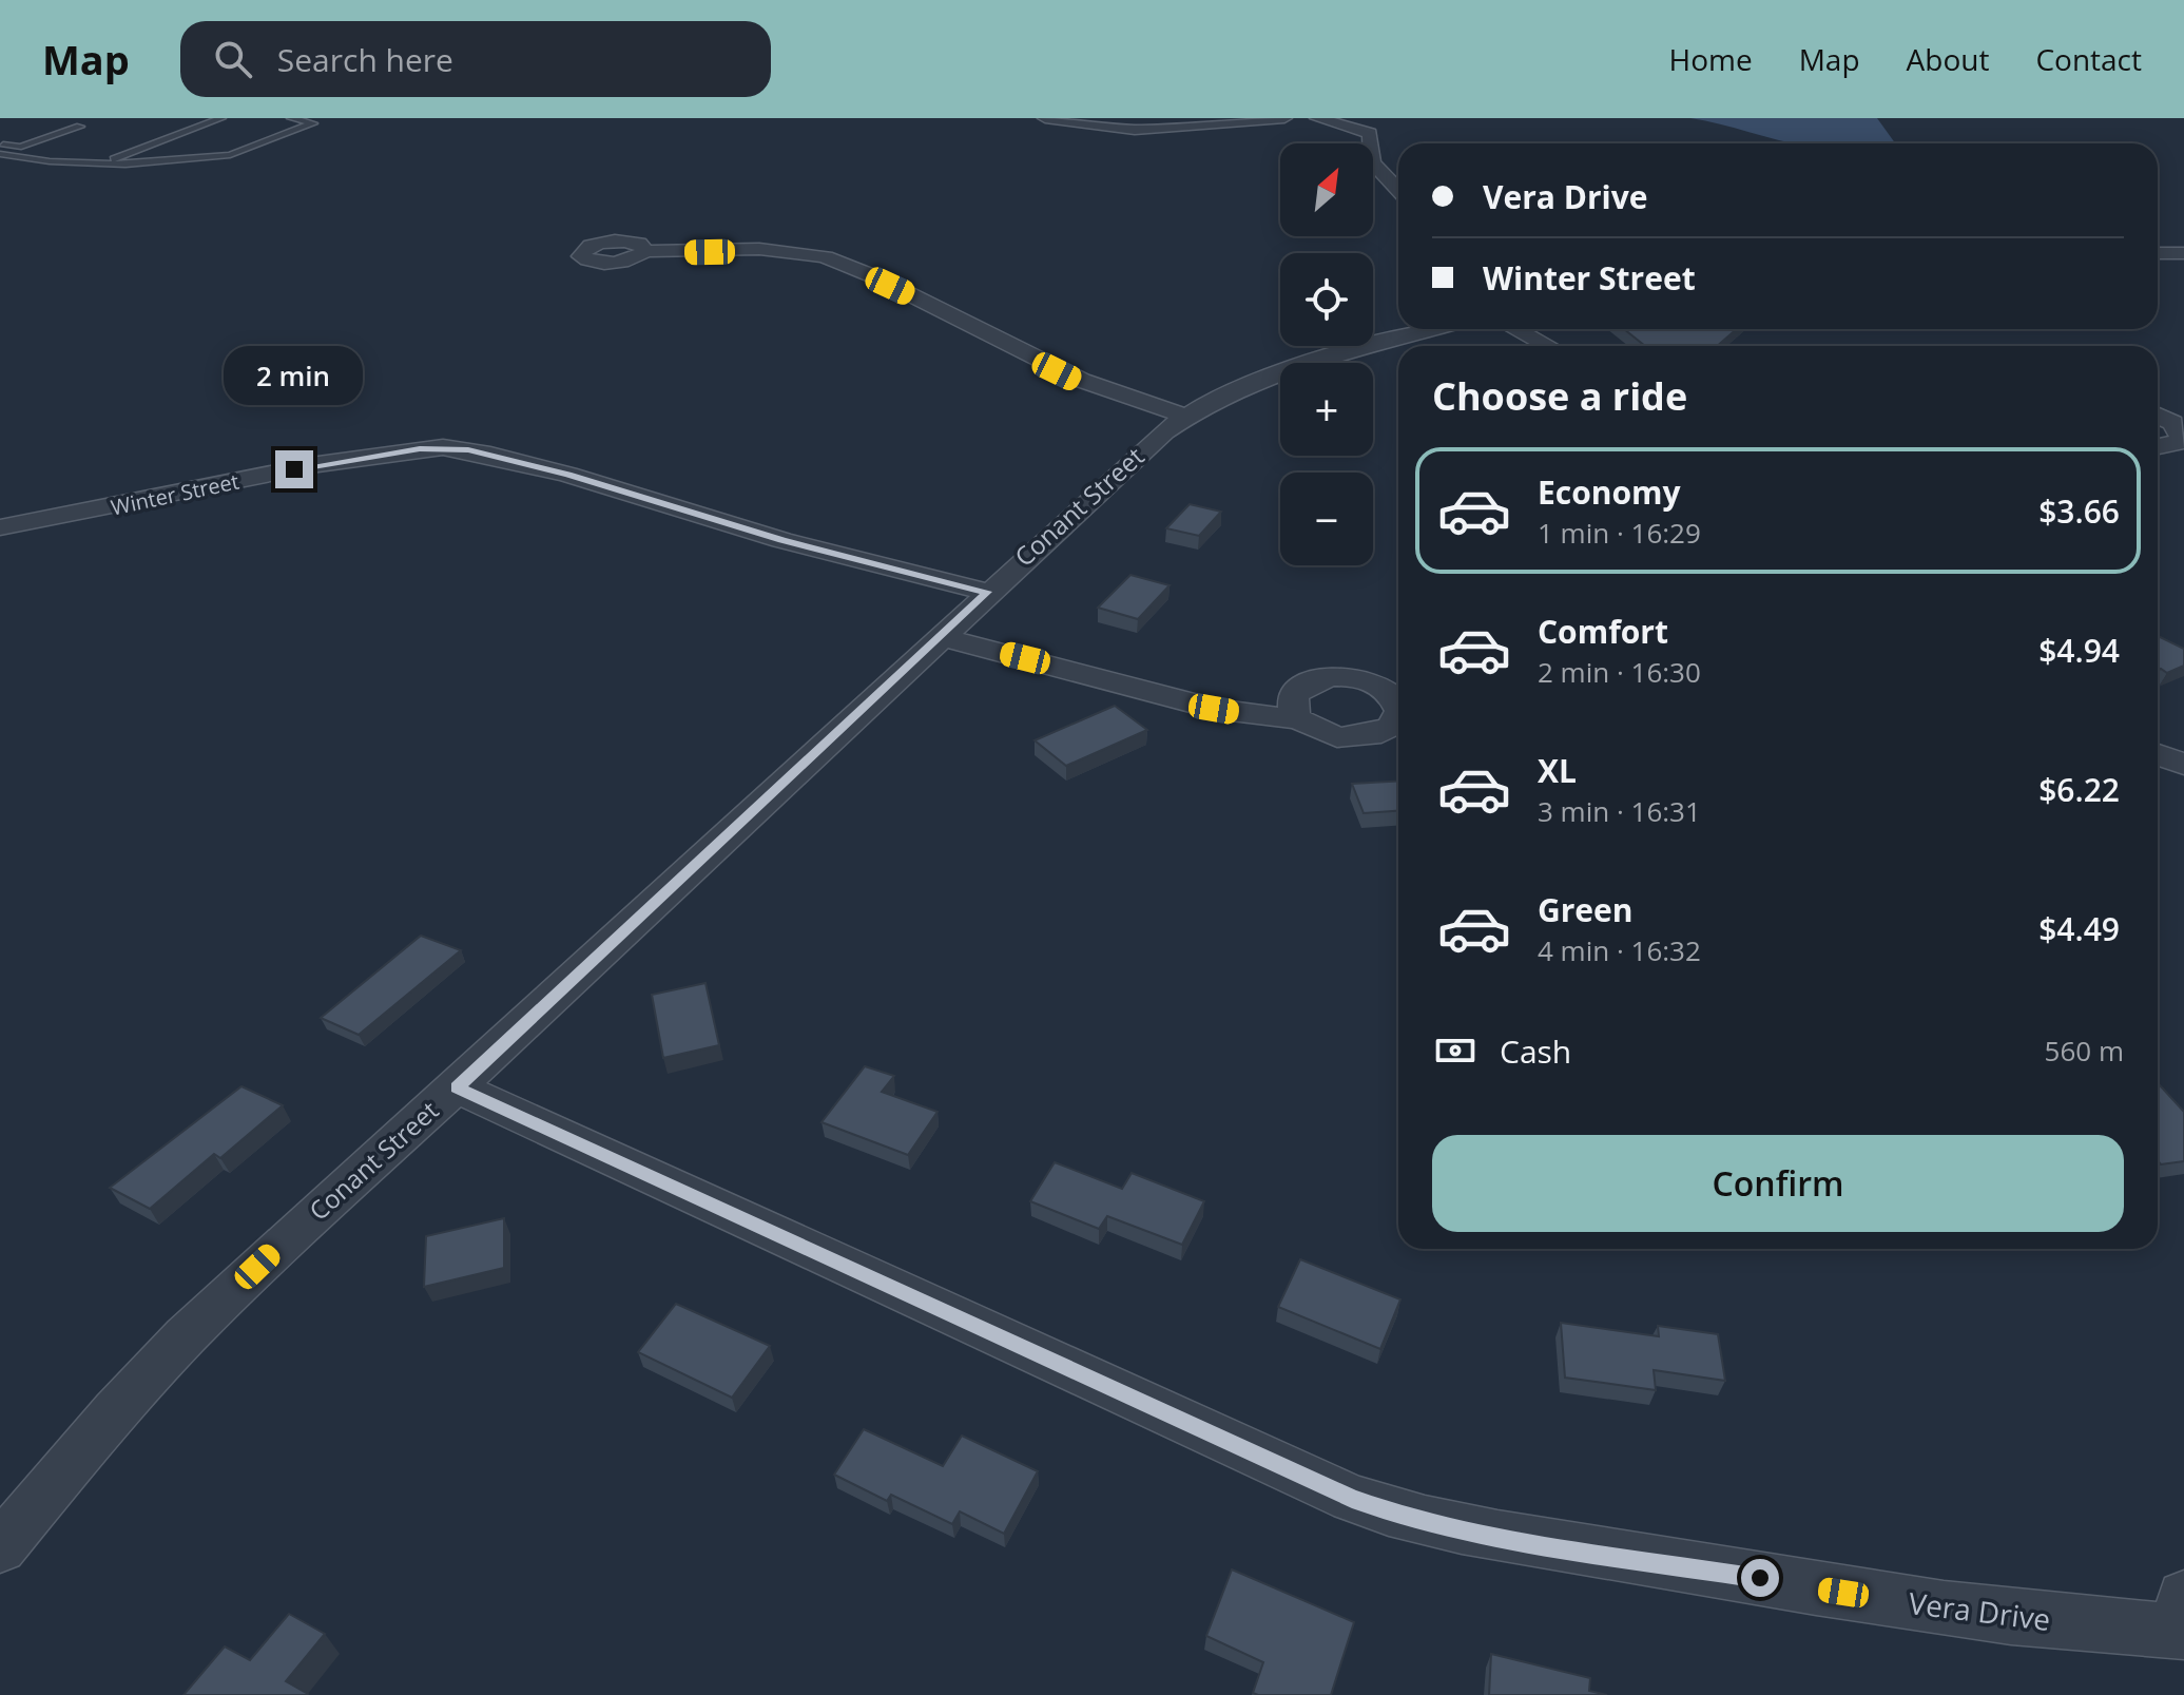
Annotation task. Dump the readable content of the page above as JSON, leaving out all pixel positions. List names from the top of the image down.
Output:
{
  "streets": {
    "street": ["Winter Street", "Conant Street", "Vera Drive"]
  },
  "crossings": [
    ["Winter Street", "Conant Street"],
    ["Conant Street", "Vera Drive"]
  ],
  "north": "top right",
  "page": {
    "header": "Map",
    "search": "Search here",
    "nav": [
      "Home",
      "Map",
      "About",
      "Contact"
    ],
    "map_buttons": ["+", "−"],
    "banner": ["Vera Drive", "Winter Street"],
    "bubble": "2 min",
    "heading": "Choose a ride",
    "list": [
      {
        "name": "Economy",
        "note": "1 min · 16:29",
        "value": "$3.66"
      },
      {
        "name": "Comfort",
        "note": "2 min · 16:30",
        "value": "$4.94"
      },
      {
        "name": "XL",
        "note": "3 min · 16:31",
        "value": "$6.22"
      },
      {
        "name": "Green",
        "note": "4 min · 16:32",
        "value": "$4.49"
      }
    ],
    "pay": ["Cash", "560 m"],
    "buttons": "Confirm"
  }
}
